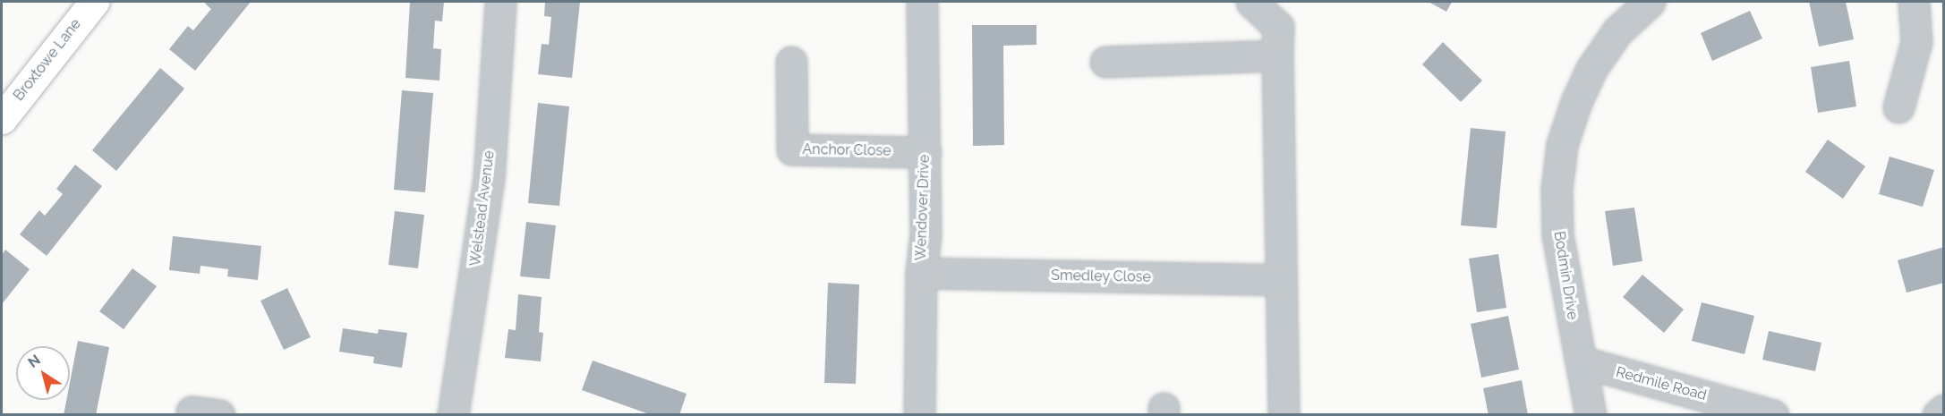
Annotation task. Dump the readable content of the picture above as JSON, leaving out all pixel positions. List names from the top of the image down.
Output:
{
  "streets": {
    "main road": ["Broxtowe Lane"],
    "street": [
      "Anchor Close",
      "Wendover Drive",
      "Welstead Avenue",
      "Bodmin Drive",
      "Smedley Close",
      "Redmile Road"
    ]
  },
  "crossings": [
    ["Anchor Close", "Wendover Drive"],
    ["Wendover Drive", "Smedley Close"],
    ["Bodmin Drive", "Redmile Road"]
  ],
  "north": "top left"
}
